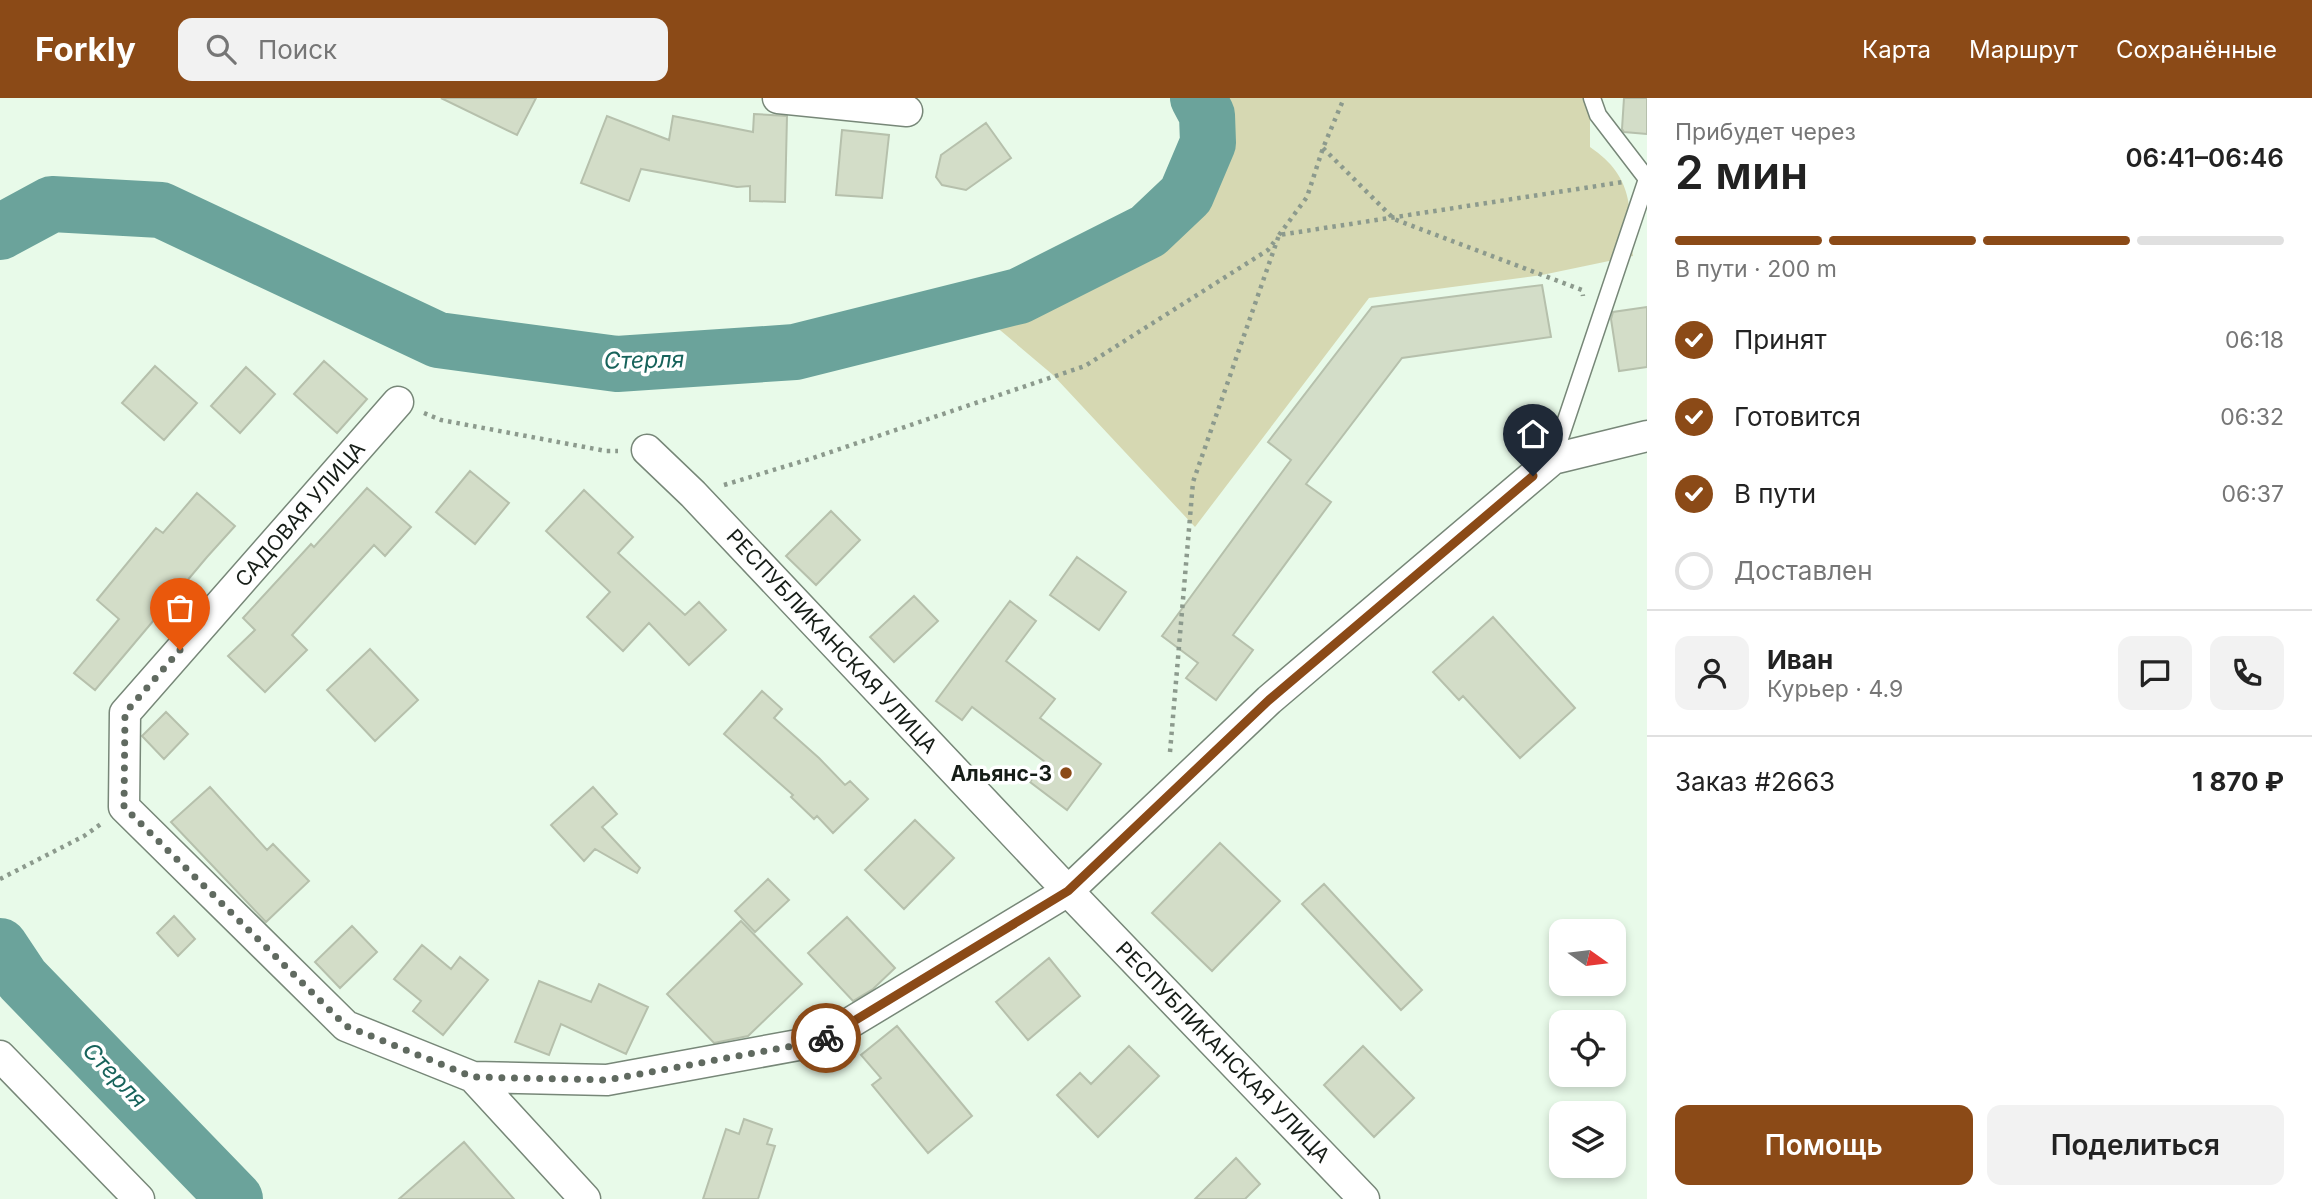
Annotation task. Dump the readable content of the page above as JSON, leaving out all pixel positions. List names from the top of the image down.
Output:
{
  "streets": {
    "street": ["САДОВАЯ УЛИЦА", "РЕСПУБЛИКАНСКАЯ УЛИЦА"]
  },
  "water": ["Стерля"],
  "places": ["Альянс-3"],
  "north": "right",
  "page": {
    "header": "Forkly",
    "search": "Поиск",
    "nav": ["Карта", "Маршрут", "Сохранённые"],
    "heading": ["2 мин", "Прибудет через", "06:41–06:46"],
    "panel": [
      "Иван",
      "Курьер · 4.9",
      "Заказ #2663",
      "1 870 ₽"
    ],
    "bar": "В пути · 200 m",
    "list": [
      ["Принят", "06:18"],
      ["Готовится", "06:32"],
      ["В пути", "06:37"],
      "Доставлен"
    ],
    "buttons": ["Помощь", "Поделиться"]
  }
}
